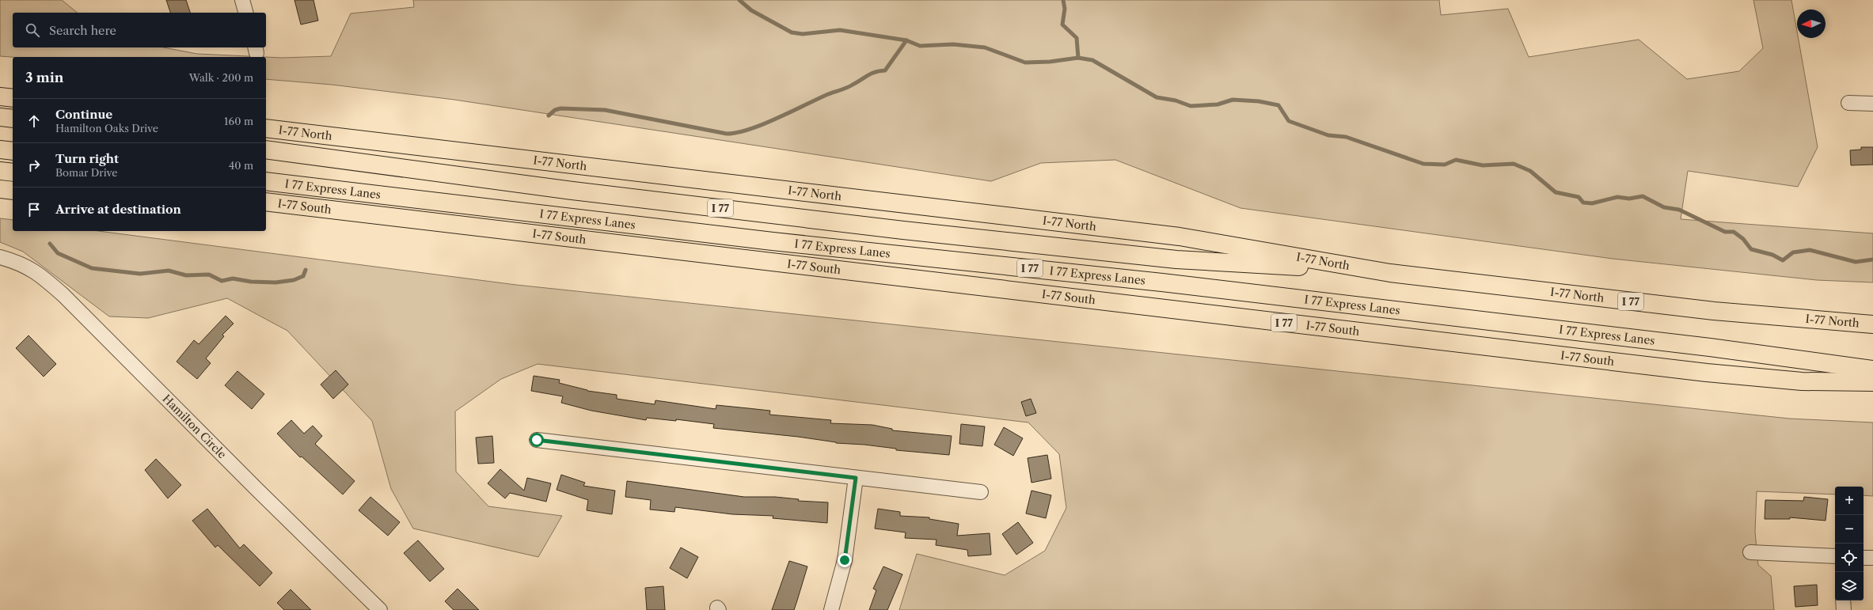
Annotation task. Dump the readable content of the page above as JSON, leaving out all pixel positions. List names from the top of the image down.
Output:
{
  "streets": {
    "highway": [
      "I-77 North",
      "I 77 Express Lanes",
      "I-77 South",
      "I 77"
    ],
    "street": ["Hamilton Circle"]
  },
  "crossings": [
    ["I-77 North", "I 77"]
  ],
  "north": "left",
  "page": {
    "search": "Search here",
    "heading": ["3 min", "Walk · 200 m"],
    "list": [
      ["Continue", "Hamilton Oaks Drive", "160 m"],
      ["Turn right", "Bomar Drive", "40 m"],
      "Arrive at destination"
    ],
    "map_buttons": ["+", "−"]
  }
}
